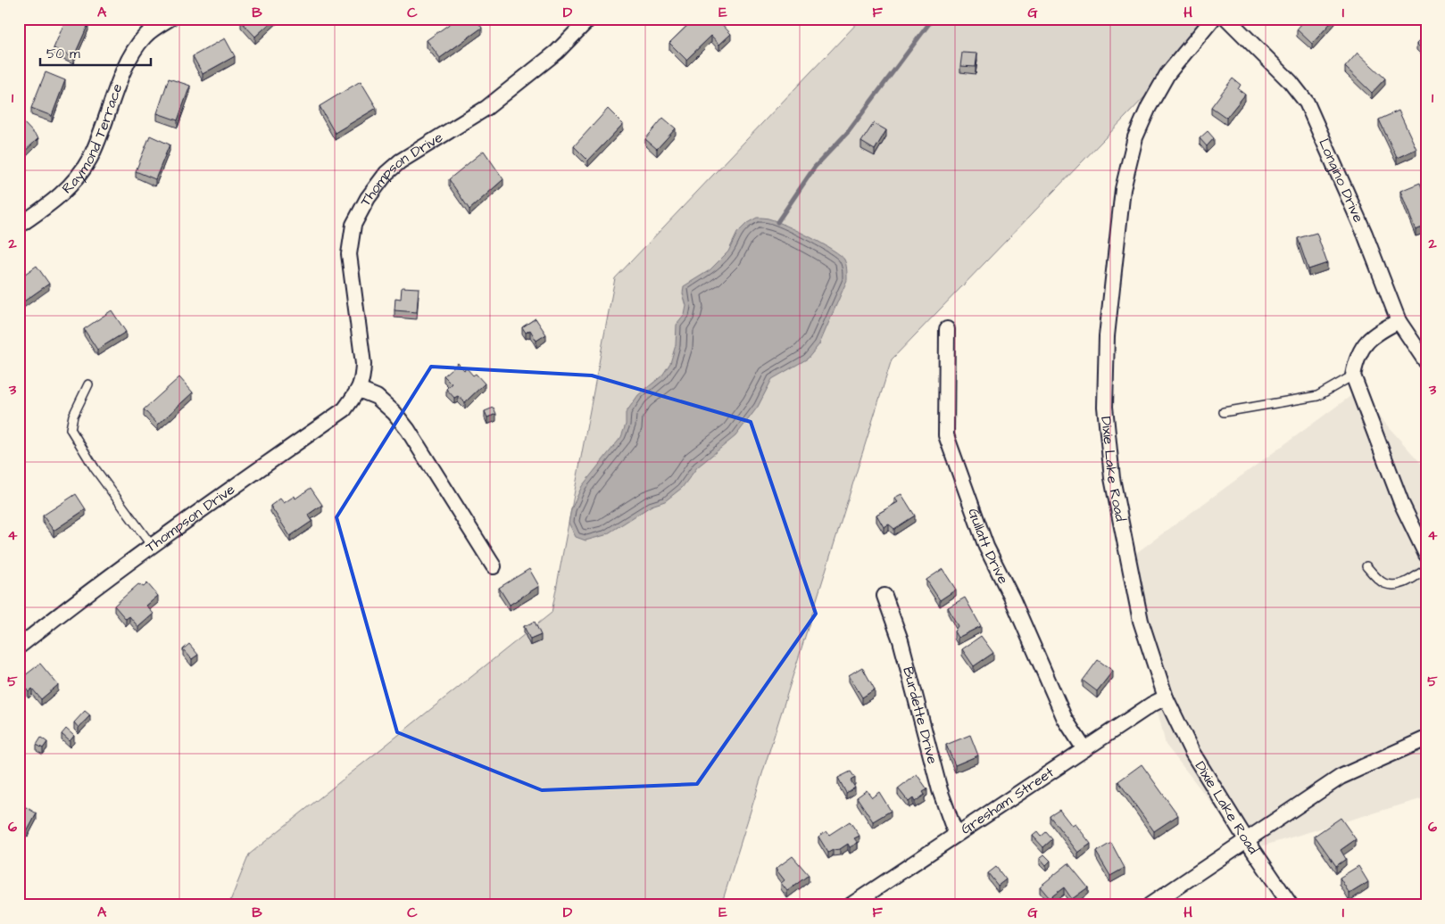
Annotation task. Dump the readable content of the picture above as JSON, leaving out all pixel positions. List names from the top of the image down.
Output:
{
  "streets": {
    "street": [
      "Raymond Terrace",
      "Thompson Drive",
      "Longino Drive",
      "Dixie Lake Road",
      "Gullatt Drive",
      "Burdette Drive",
      "Gresham Street"
    ]
  },
  "crossings": [
    ["Dixie Lake Road", "Gresham Street"],
    ["Gullatt Drive", "Gresham Street"],
    ["Burdette Drive", "Gresham Street"]
  ],
  "scale_bar": "50 m",
  "grid": {
    "columns": [
      "A",
      "B",
      "C",
      "D",
      "E",
      "F",
      "G",
      "H",
      "I"
    ],
    "rows": [
      "1",
      "2",
      "3",
      "4",
      "5",
      "6"
    ]
  }
}
